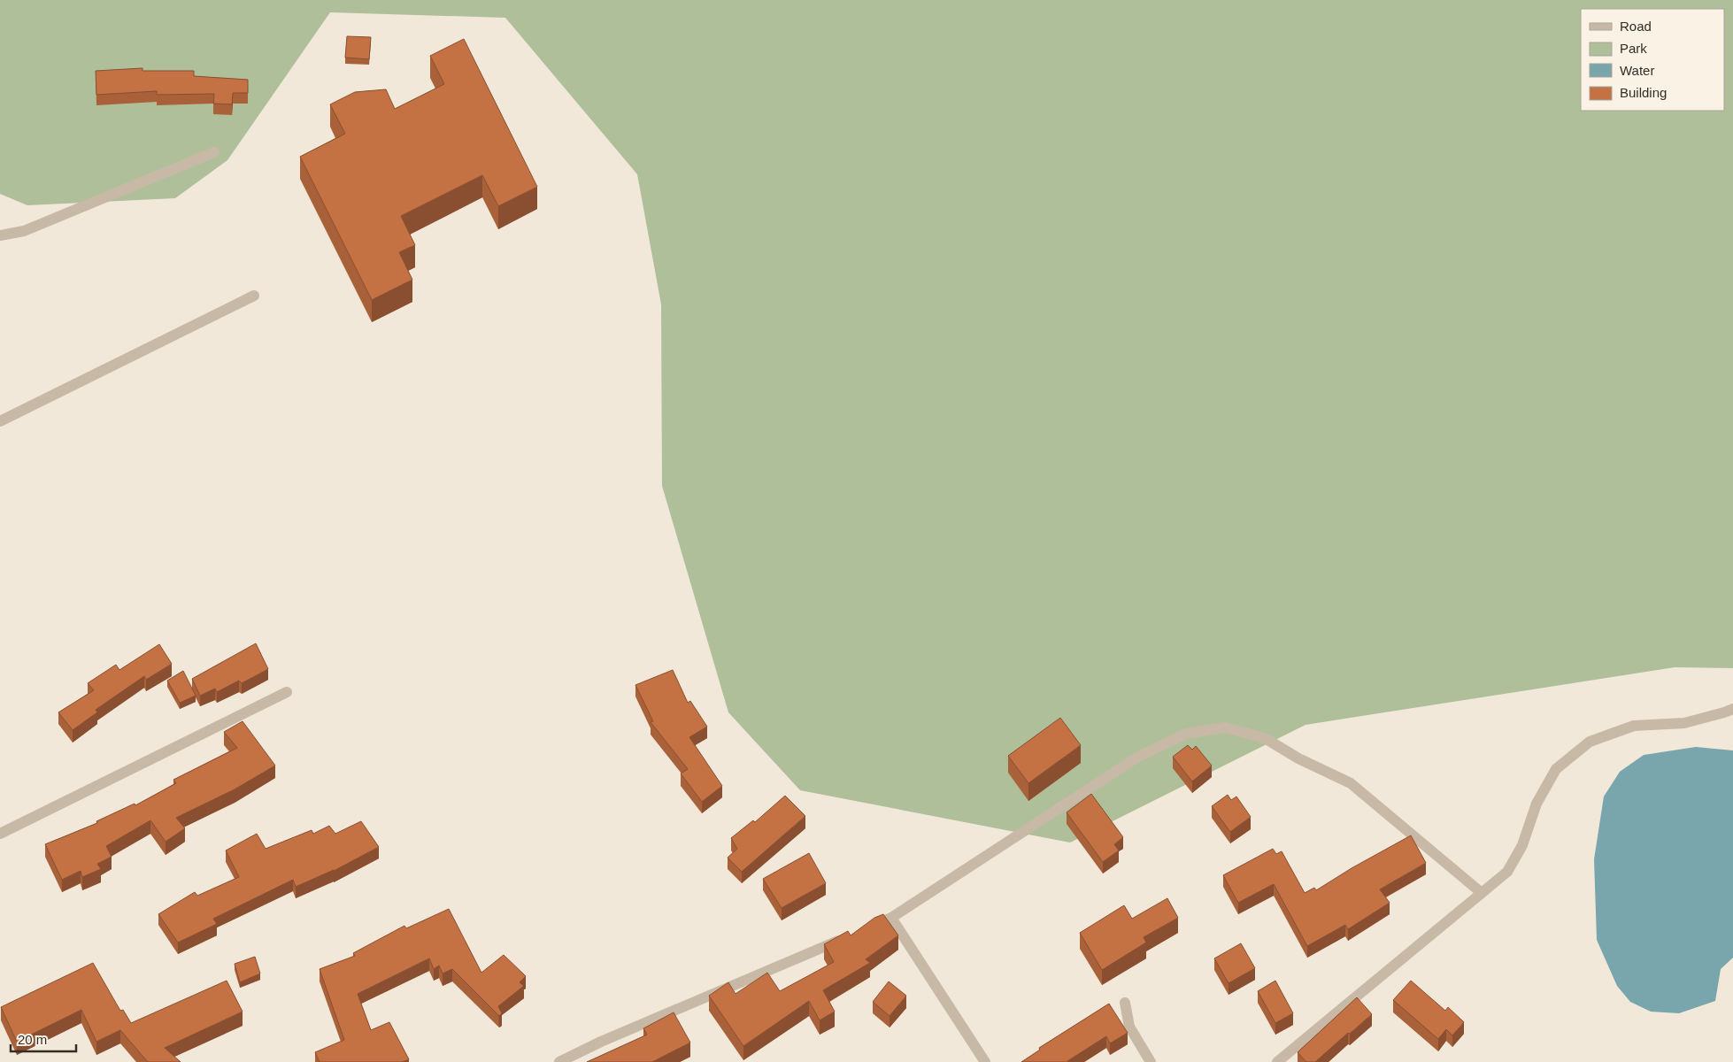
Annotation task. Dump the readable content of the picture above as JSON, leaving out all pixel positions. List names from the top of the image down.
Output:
{
  "legend": [
    "Road",
    "Park",
    "Water",
    "Building"
  ],
  "scale_bar": "20 m"
}
